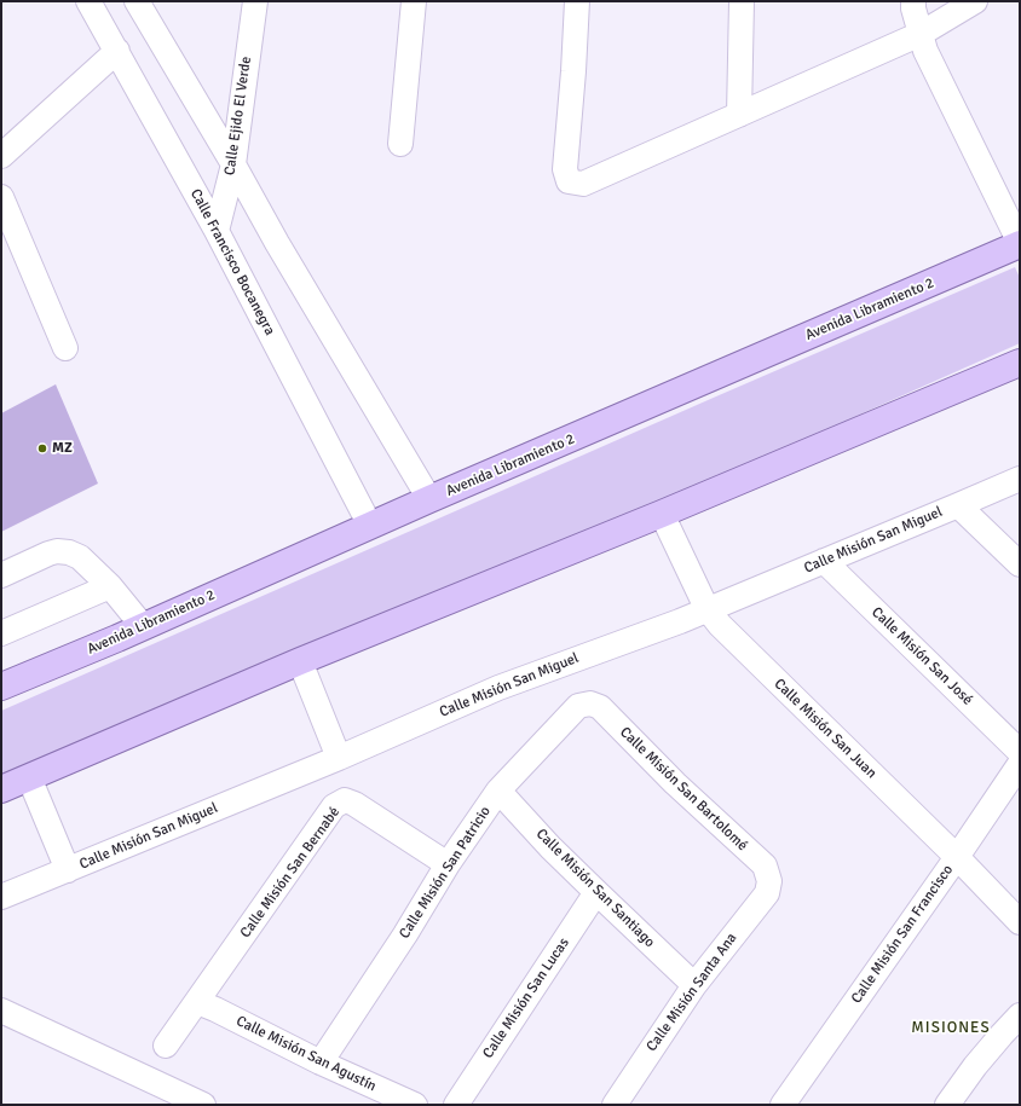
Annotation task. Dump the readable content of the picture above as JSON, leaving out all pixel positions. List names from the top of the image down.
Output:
{
  "streets": {
    "main road": ["Avenida Libramiento 2"],
    "street": [
      "Calle Ejido El Verde",
      "Calle Francisco Bocanegra",
      "Calle Misión San Miguel",
      "Calle Misión San José",
      "Calle Misión San Juan",
      "Calle Misión San Bartolomé",
      "Calle Misión San Bernabé",
      "Calle Misión San Patricio",
      "Calle Misión San Santiago",
      "Calle Misión San Francisco",
      "Calle Misión Santa Ana",
      "Calle Misión San Lucas",
      "Calle Misión San Agustín"
    ]
  },
  "crossings": [
    ["Calle Ejido El Verde", "Calle Francisco Bocanegra"],
    ["Calle Francisco Bocanegra", "Avenida Libramiento 2"],
    ["Calle Misión San Miguel", "Calle Misión San José"],
    ["Calle Misión San Miguel", "Calle Misión San Juan"],
    ["Calle Misión San Juan", "Calle Misión San Francisco"],
    ["Calle Misión San Bartolomé", "Calle Misión San Patricio"],
    ["Calle Misión San Bartolomé", "Calle Misión Santa Ana"],
    ["Calle Misión San Bernabé", "Calle Misión San Patricio"],
    ["Calle Misión San Bernabé", "Calle Misión San Agustín"],
    ["Calle Misión San Patricio", "Calle Misión San Santiago"],
    ["Calle Misión San Patricio", "Calle Misión San Agustín"],
    ["Calle Misión San Santiago", "Calle Misión Santa Ana"],
    ["Calle Misión San Santiago", "Calle Misión San Lucas"]
  ],
  "districts": ["MISIONES"],
  "places": ["MZ"]
}
